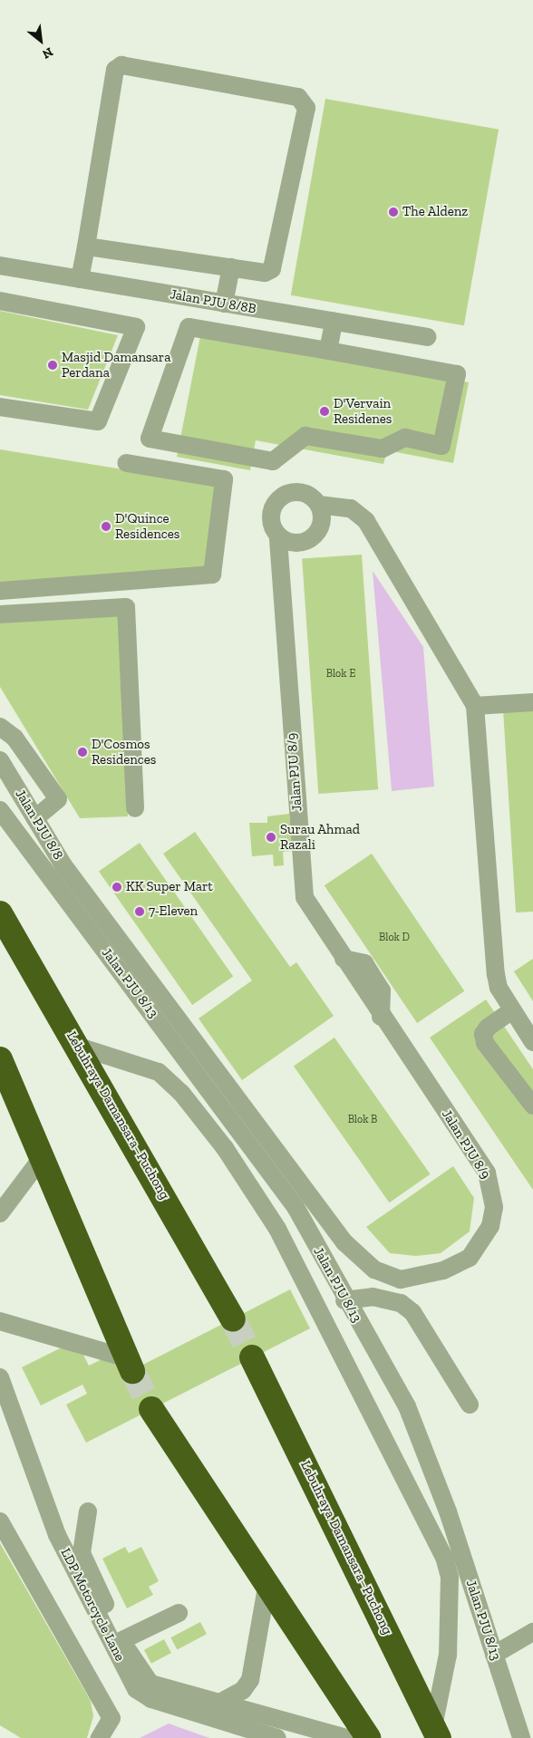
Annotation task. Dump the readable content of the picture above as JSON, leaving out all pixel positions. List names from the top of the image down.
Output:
{
  "streets": {
    "highway": ["Lebuhraya Damansara–Puchong"],
    "street": [
      "Jalan PJU 8/8B",
      "Jalan PJU 8/9",
      "Jalan PJU 8/8",
      "Jalan PJU 8/13",
      "LDP Motorcycle Lane"
    ]
  },
  "crossings": [
    ["Jalan PJU 8/9", "Jalan PJU 8/8"]
  ],
  "places": [
    "The Aldenz",
    "Masjid Damansara Perdana",
    "D'Vervain Residenes",
    "D'Quince Residences",
    "D'Cosmos Residences",
    "Surau Ahmad Razali",
    "KK Super Mart",
    "7-Eleven"
  ],
  "house_numbers": ["Blok E", "Blok D", "Blok B"],
  "north": "bottom right"
}
